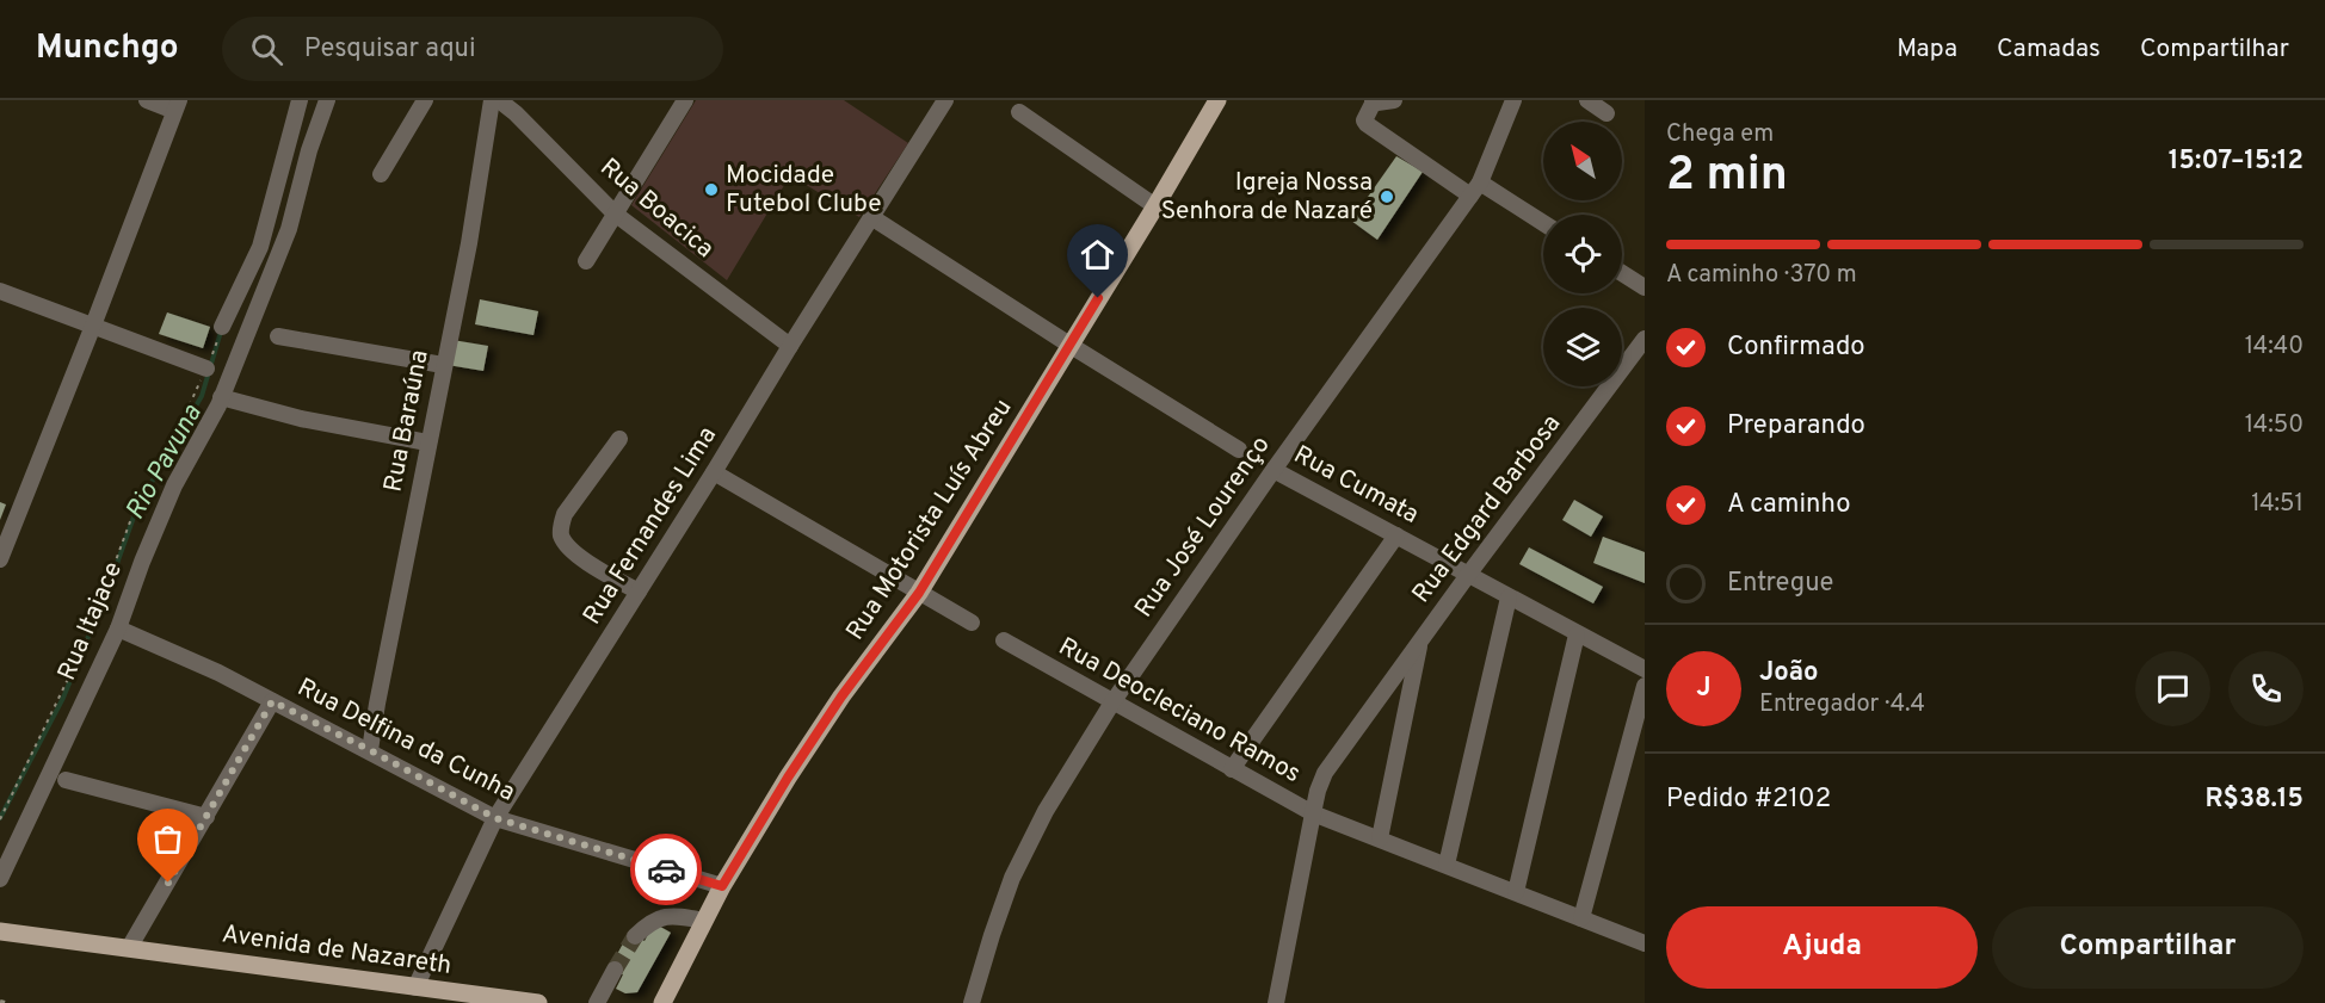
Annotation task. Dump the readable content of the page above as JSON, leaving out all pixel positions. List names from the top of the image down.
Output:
{
  "streets": {
    "main road": ["Rua Motorista Luís Abreu", "Avenida de Nazareth"],
    "street": [
      "Rua Boacica",
      "Rua Baraúna",
      "Rua Cumata",
      "Rua Edgard Barbosa",
      "Rua Fernandes Lima",
      "Rua José Lourenço",
      "Rua Itajace",
      "Rua Deocleciano Ramos",
      "Rua Delfina da Cunha"
    ]
  },
  "crossings": [
    ["Rua Boacica", "Rua Fernandes Lima"],
    ["Rua Baraúna", "Rua Delfina da Cunha"],
    ["Rua Cumata", "Rua Edgard Barbosa"],
    ["Rua Cumata", "Rua José Lourenço"],
    ["Rua Edgard Barbosa", "Rua Deocleciano Ramos"],
    ["Rua Motorista Luís Abreu", "Rua Delfina da Cunha"],
    ["Rua Fernandes Lima", "Rua Delfina da Cunha"],
    ["Rua Fernandes Lima", "Avenida de Nazareth"],
    ["Rua José Lourenço", "Rua Deocleciano Ramos"],
    ["Rua Itajace", "Rua Delfina da Cunha"]
  ],
  "water": ["Rio Pavuna"],
  "places": ["Mocidade Futebol Clube", "Igreja Nossa Senhora de Nazaré"],
  "north": "top left",
  "page": {
    "header": "Munchgo",
    "search": "Pesquisar aqui",
    "nav": ["Mapa", "Camadas", "Compartilhar"],
    "heading": ["2 min", "Chega em", "15:07–15:12"],
    "panel": [
      "João",
      "Entregador · 4.4",
      "Pedido #2102",
      "R$38.15"
    ],
    "bar": "A caminho · 370 m",
    "list": [
      ["Confirmado", "14:40"],
      ["Preparando", "14:50"],
      ["A caminho", "14:51"],
      "Entregue"
    ],
    "round": "J",
    "buttons": ["Ajuda", "Compartilhar"]
  }
}
